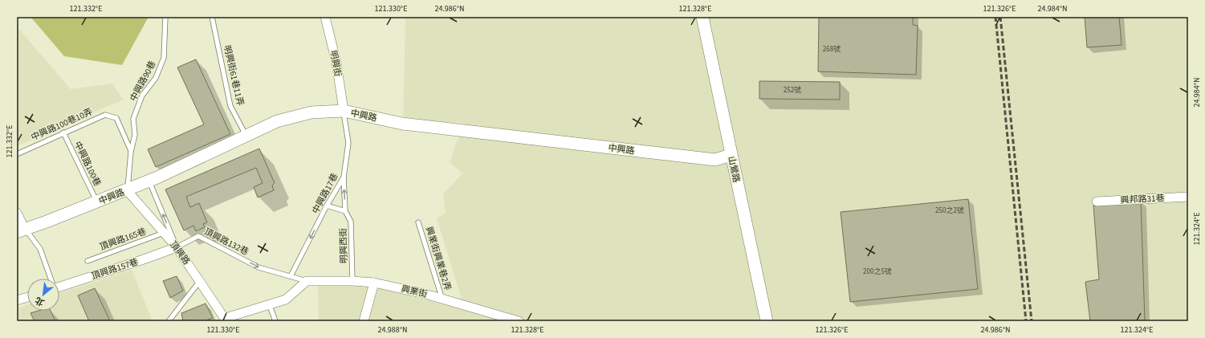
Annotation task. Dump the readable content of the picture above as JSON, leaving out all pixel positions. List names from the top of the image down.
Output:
{
  "streets": {
    "street": [
      "明興街",
      "中興路",
      "山鶯路",
      "興邦路31巷",
      "頂興路",
      "頂興路157巷",
      "興業街"
    ],
    "lane": [
      "明興街61巷11弄",
      "中興路90巷",
      "中興路100巷10弄",
      "中興路100巷",
      "中興路17巷",
      "頂興路165巷",
      "頂興路132巷",
      "明興西街",
      "興業街興業巷2弄"
    ]
  },
  "crossings": [
    ["明興街", "中興路"],
    ["明興街", "中興路17巷"],
    ["明興街61巷11弄", "中興路"],
    ["中興路90巷", "中興路"],
    ["中興路90巷", "中興路100巷10弄"],
    ["中興路90巷", "頂興路"],
    ["中興路", "中興路100巷"],
    ["中興路", "山鶯路"],
    ["中興路", "中興路17巷"],
    ["中興路", "頂興路"],
    ["中興路100巷10弄", "中興路100巷"],
    ["中興路17巷", "頂興路132巷"],
    ["中興路17巷", "明興西街"],
    ["頂興路165巷", "頂興路"],
    ["頂興路132巷", "頂興路"],
    ["頂興路132巷", "頂興路157巷"],
    ["頂興路132巷", "興業街"],
    ["明興西街", "興業街"],
    ["頂興路", "頂興路157巷"],
    ["興業街興業巷2弄", "興業街"]
  ],
  "one_way": ["中興路17巷", "頂興路132巷"],
  "house_numbers": [
    "268號",
    "252號",
    "250之2號",
    "200之5號"
  ],
  "north": "bottom left",
  "coordinates": [
    "121.332°E",
    "121.330°E",
    "24.986°N",
    "121.328°E",
    "121.326°E",
    "24.984°N",
    "121.324°E",
    "24.988°N"
  ]
}
